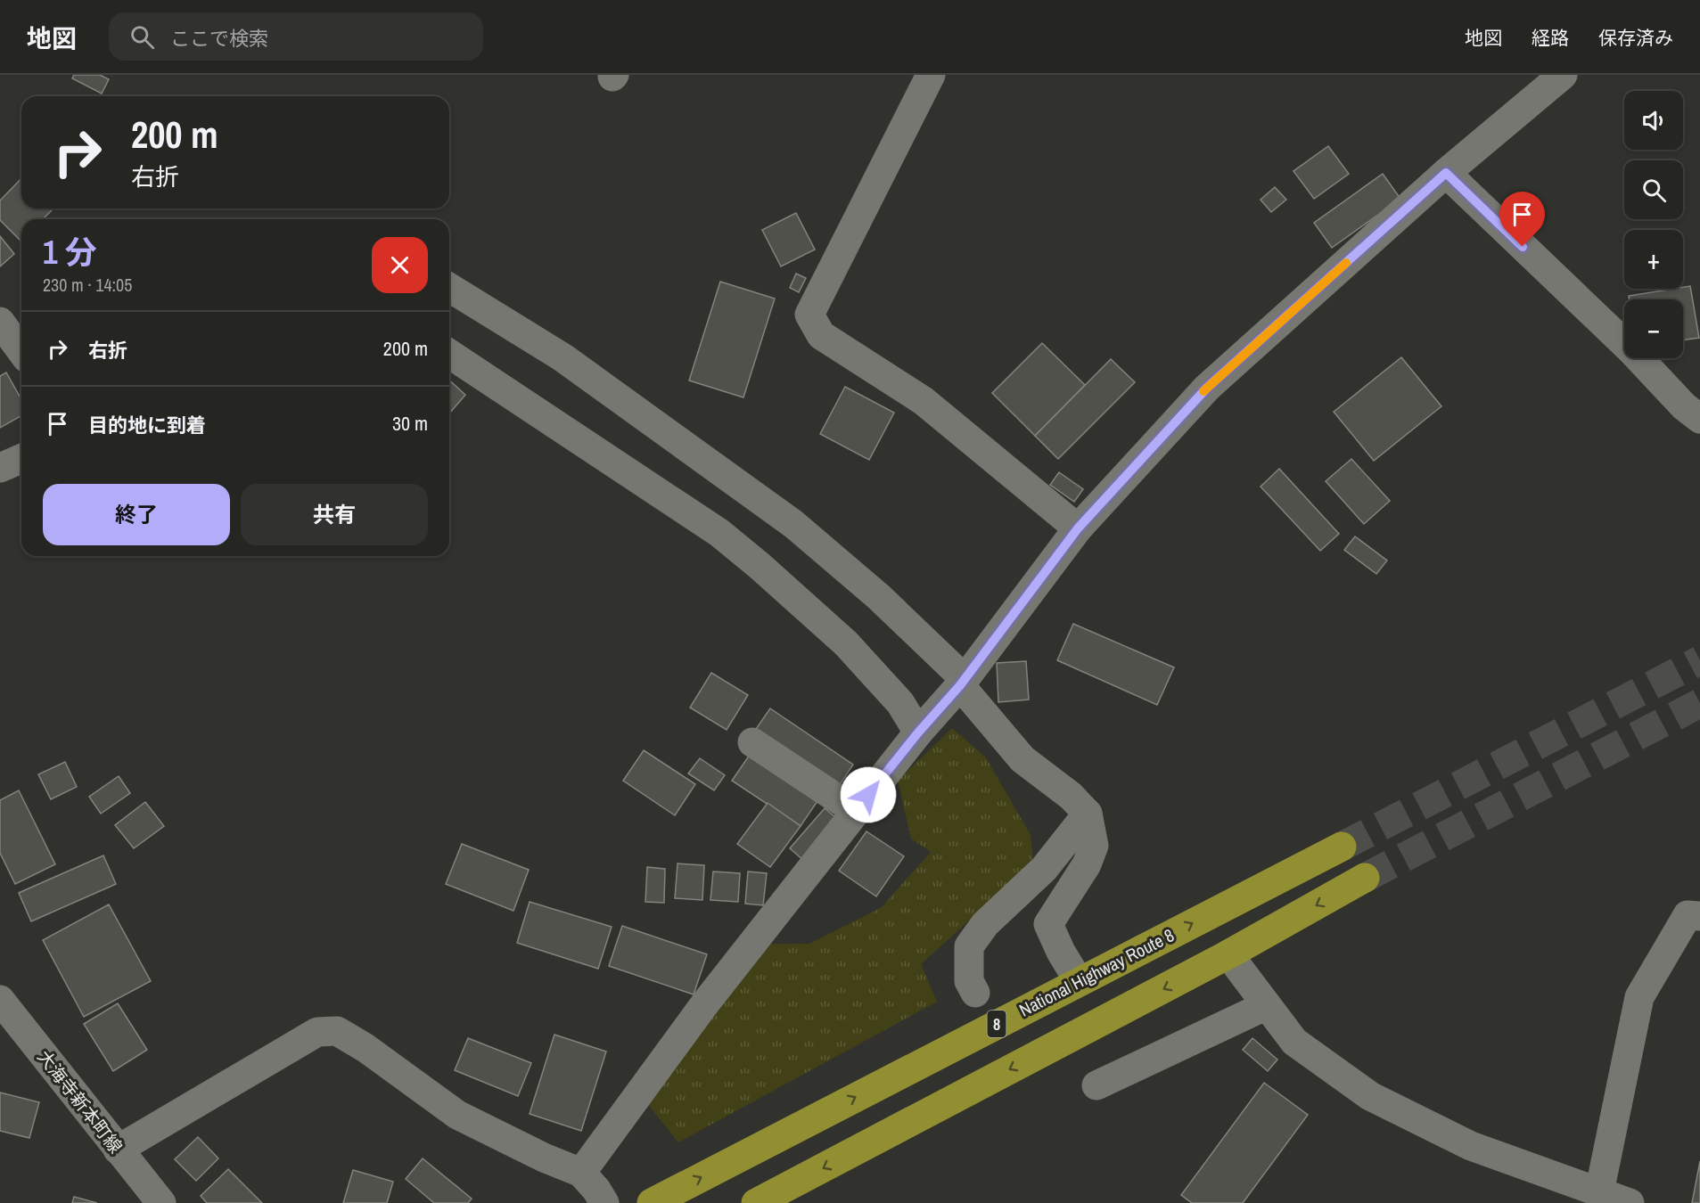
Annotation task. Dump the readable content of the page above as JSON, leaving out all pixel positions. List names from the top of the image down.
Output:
{
  "streets": {
    "highway": ["National Highway Route 8", "8"],
    "street": ["大海寺新本町線"]
  },
  "page": {
    "header": "地図",
    "search": "ここで検索",
    "nav": ["地図", "経路", "保存済み"],
    "map_buttons": ["+", "−"],
    "turn": ["200 m", "右折"],
    "heading": ["1 分", "230 m · 14:05"],
    "list": [
      {
        "name": "右折",
        "value": "200 m"
      },
      {
        "name": "目的地に到着",
        "value": "30 m"
      }
    ],
    "buttons": ["終了", "共有"]
  }
}
